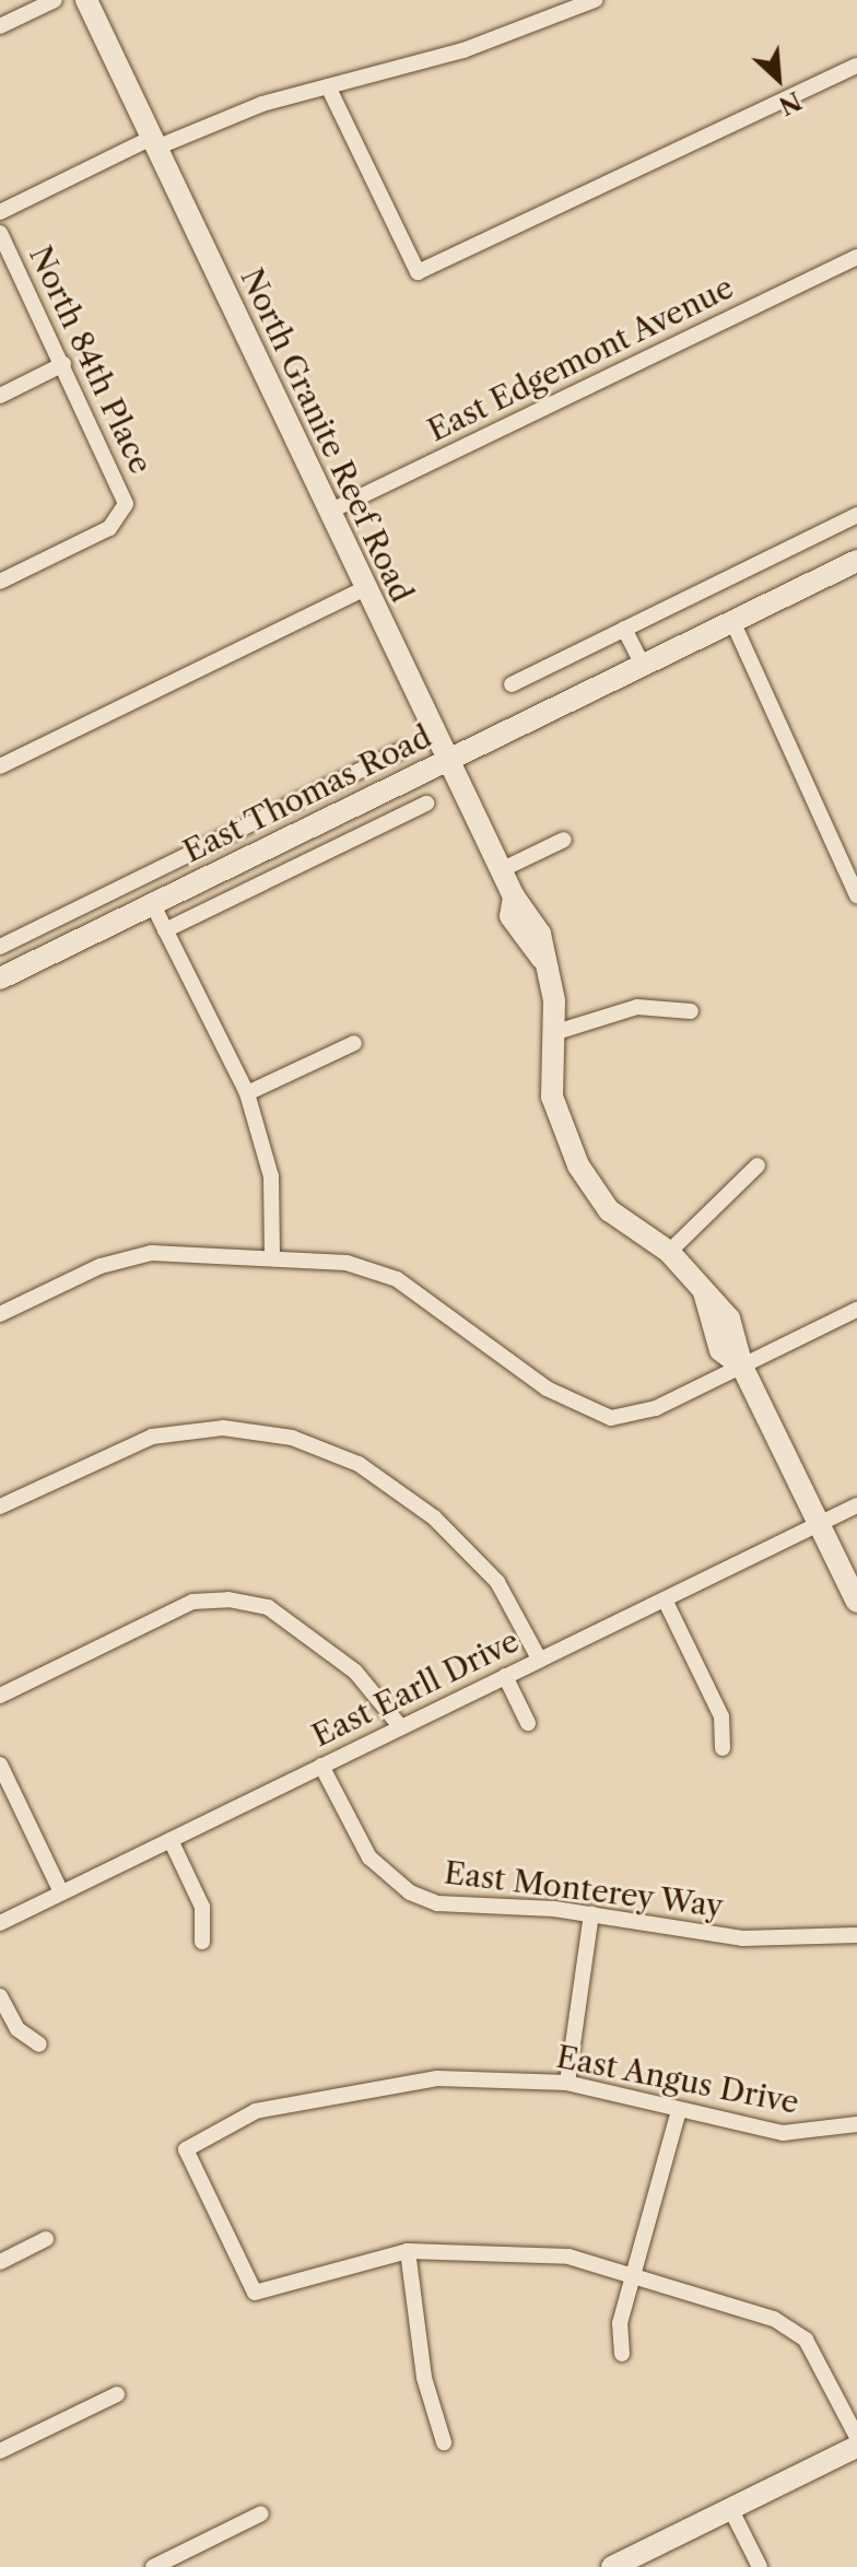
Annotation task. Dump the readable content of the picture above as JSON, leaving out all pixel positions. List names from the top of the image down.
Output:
{
  "streets": {
    "street": [
      "East Edgemont Avenue",
      "North 84th Place",
      "North Granite Reef Road",
      "East Thomas Road",
      "East Earll Drive",
      "East Monterey Way",
      "East Angus Drive"
    ]
  },
  "crossings": [
    ["East Edgemont Avenue", "North Granite Reef Road"],
    ["North Granite Reef Road", "East Thomas Road"],
    ["North Granite Reef Road", "East Earll Drive"],
    ["East Earll Drive", "East Monterey Way"]
  ],
  "north": "bottom right"
}
